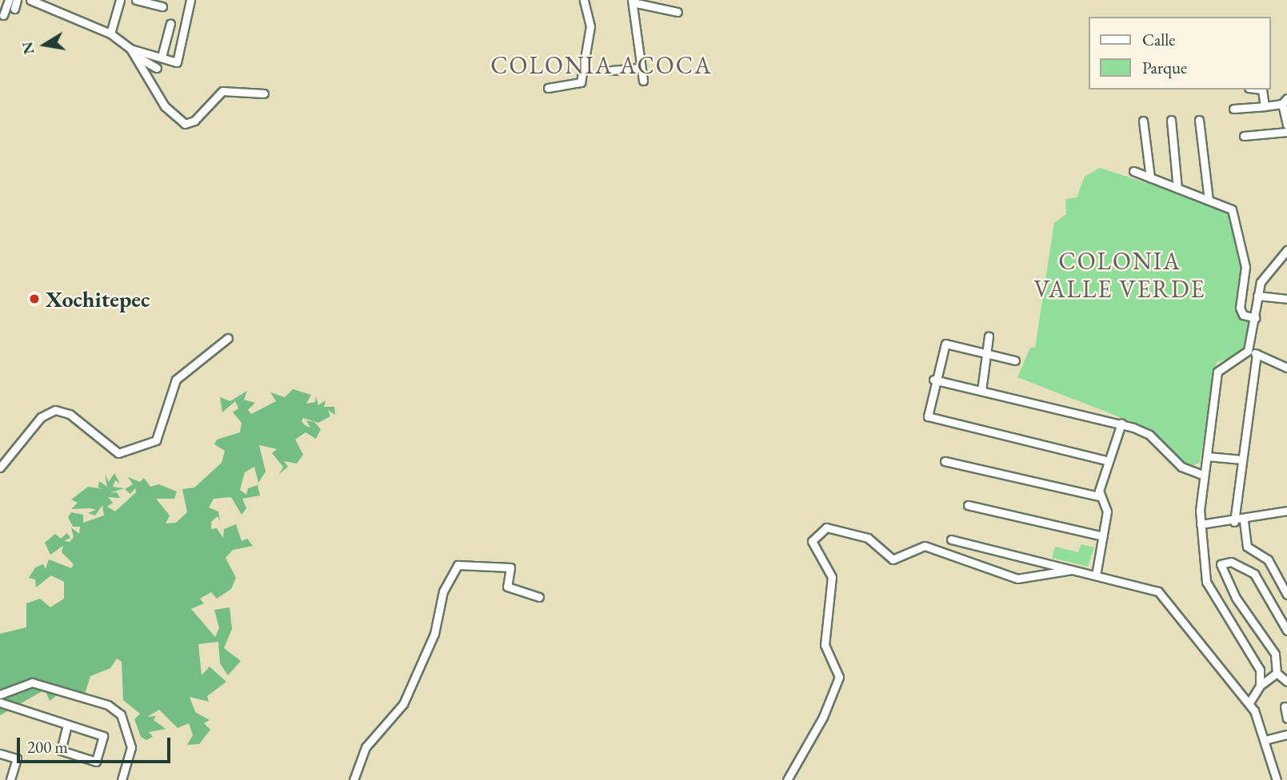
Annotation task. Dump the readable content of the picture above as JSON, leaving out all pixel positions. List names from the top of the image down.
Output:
{
  "districts": ["COLONIA ACOCA", "COLONIA VALLE VERDE"],
  "places": ["Xochitepec"],
  "legend": ["Calle", "Parque"],
  "scale_bar": "200 m",
  "north": "left"
}
